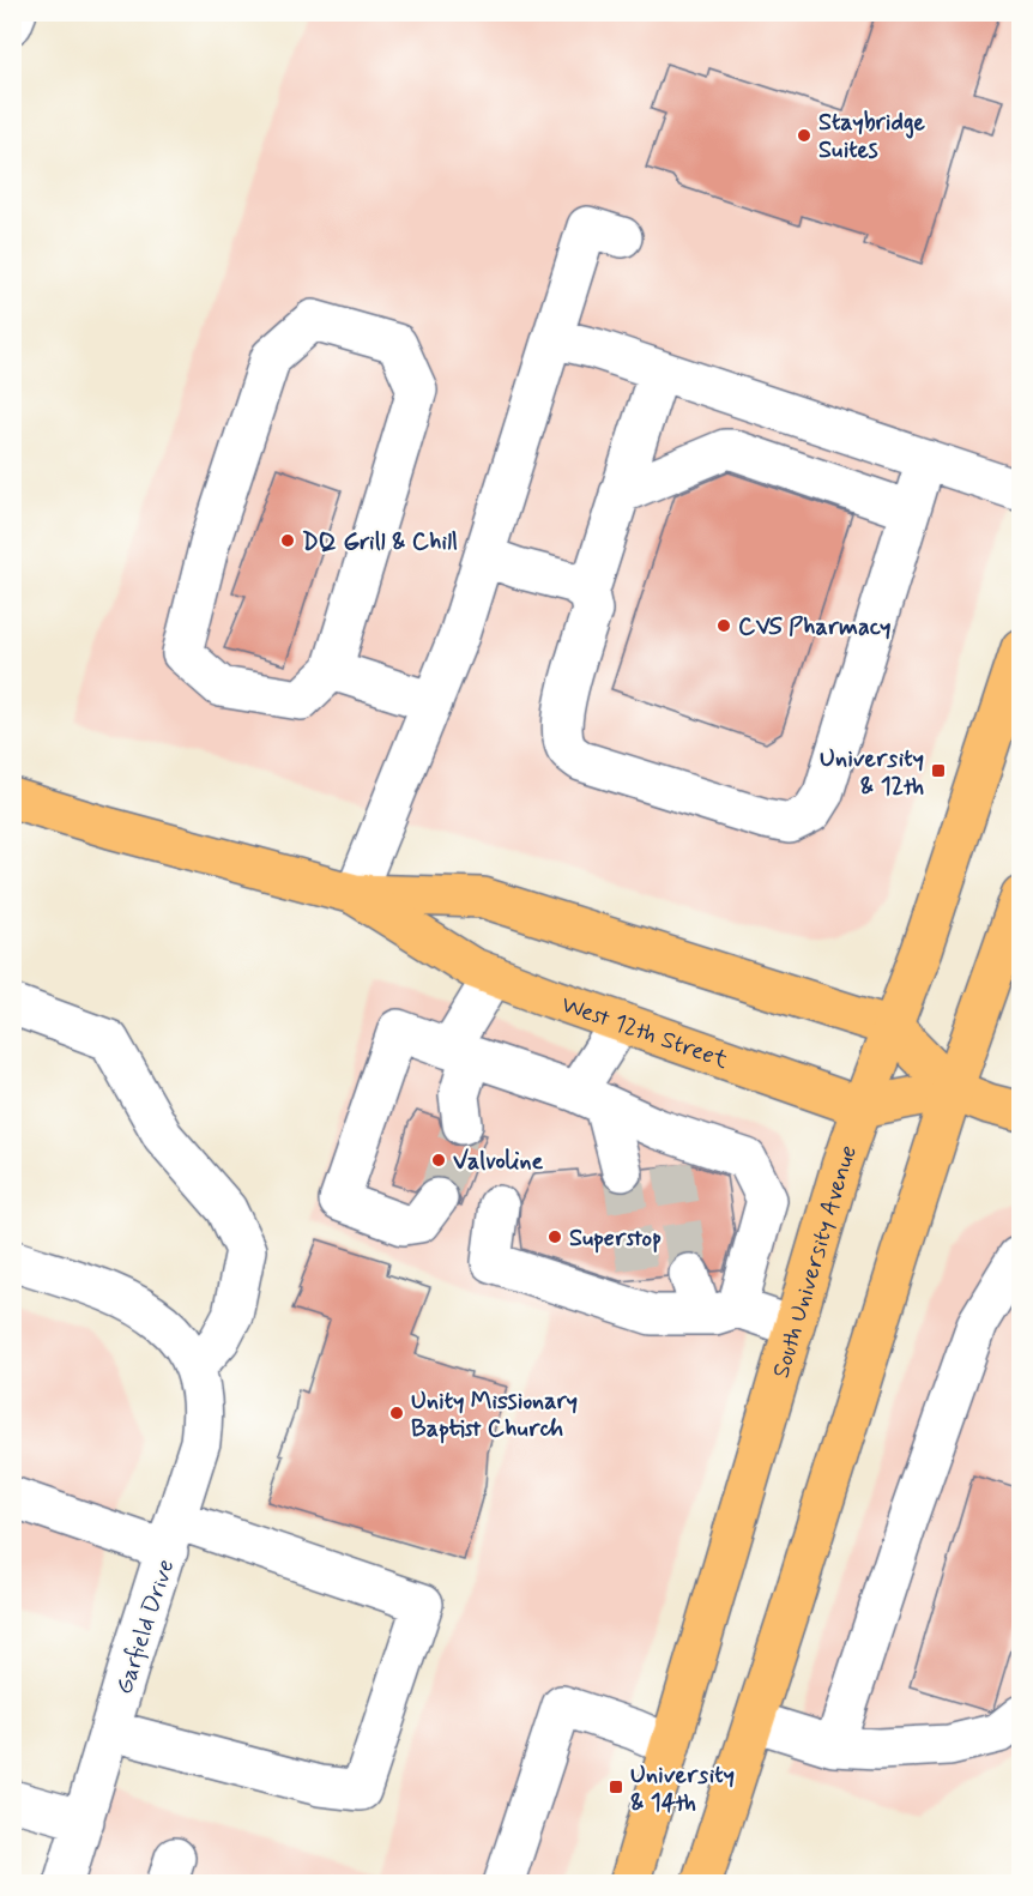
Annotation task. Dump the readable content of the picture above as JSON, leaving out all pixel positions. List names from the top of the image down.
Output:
{
  "streets": {
    "main road": ["West 12th Street", "South University Avenue"],
    "street": ["Garfield Drive"]
  },
  "crossings": [
    ["West 12th Street", "South University Avenue"]
  ],
  "places": {
    "other": [
      "Staybridge Suites",
      "DQ Grill & Chill",
      "CVS Pharmacy",
      "Valvoline",
      "Superstop",
      "Unity Missionary Baptist Church"
    ],
    "transit": ["University & 12th", "University & 14th"]
  }
}
